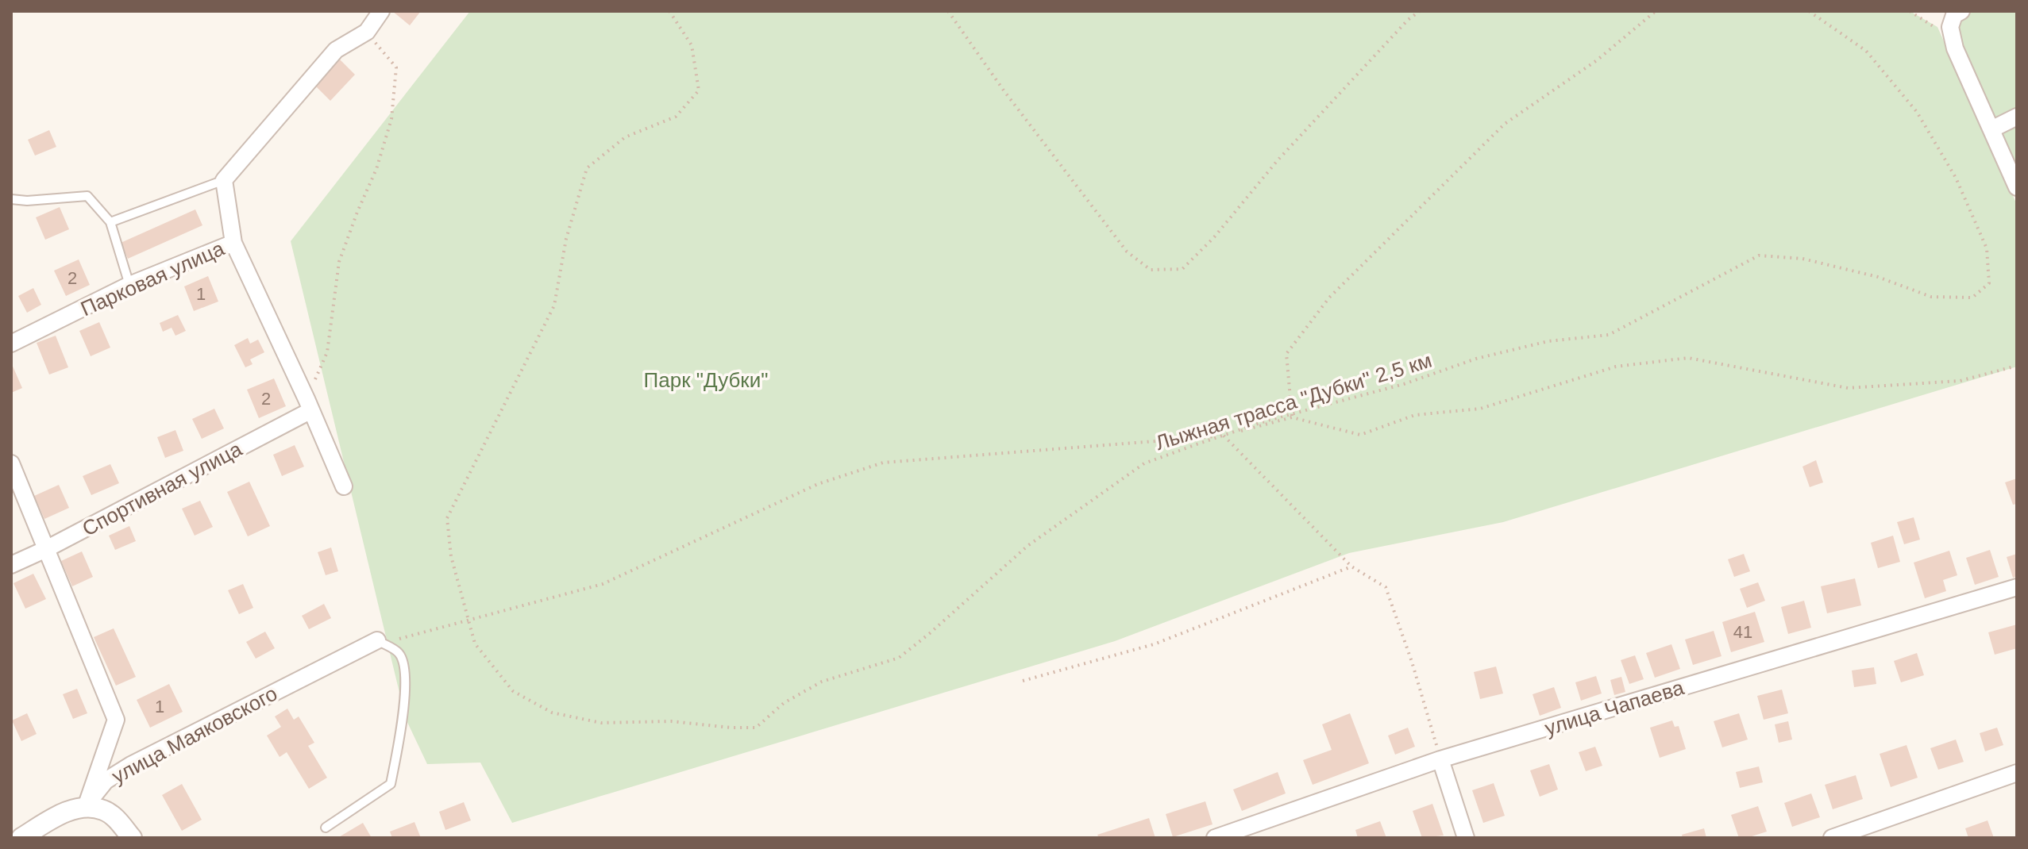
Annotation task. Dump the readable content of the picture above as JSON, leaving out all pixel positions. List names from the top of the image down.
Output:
{
  "streets": {
    "street": [
      "Парковая улица",
      "Спортивная улица",
      "улица Чапаева",
      "улица Маяковского"
    ],
    "path": ["Лыжная трасса \"Дубки\" 2,5 км"]
  },
  "parks": ["Парк \"Дубки\""],
  "house_numbers": [
    "2",
    "1",
    "2",
    "41",
    "1"
  ]
}
